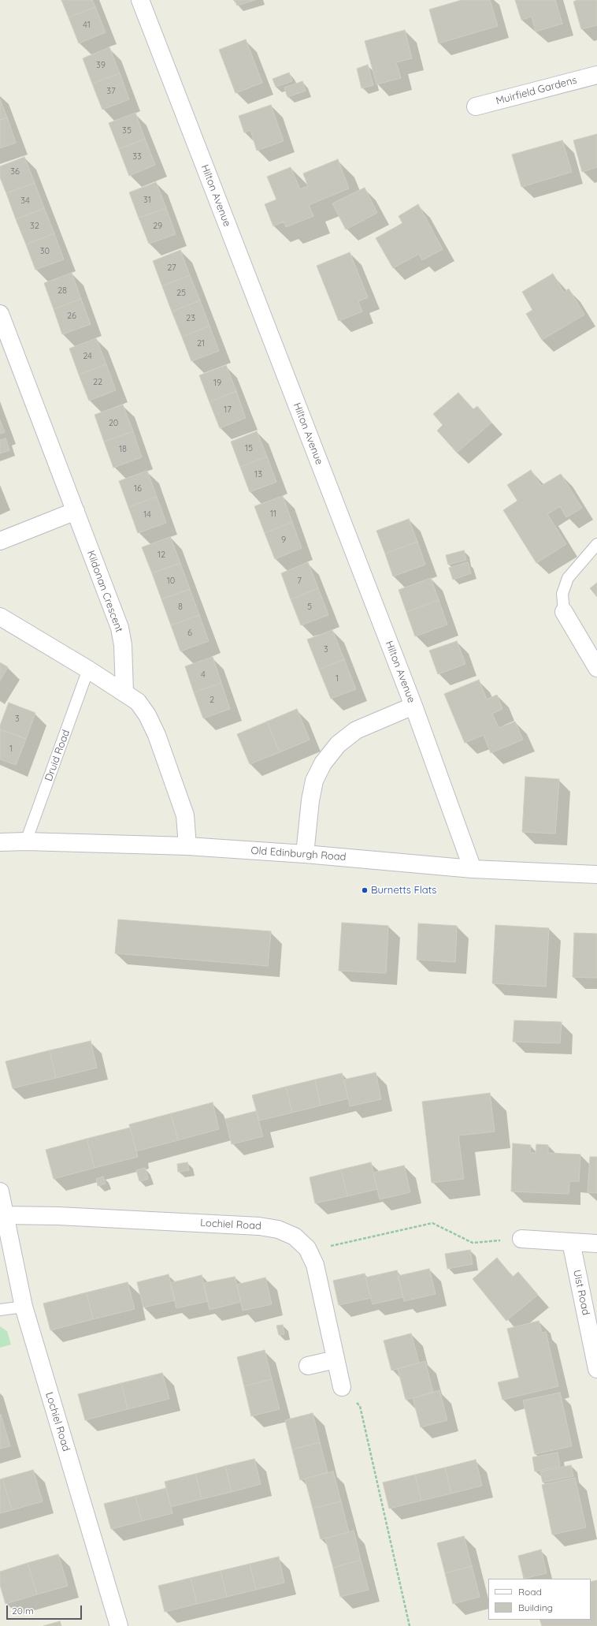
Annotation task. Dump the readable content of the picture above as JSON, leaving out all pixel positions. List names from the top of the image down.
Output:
{
  "streets": {
    "street": [
      "Muirfield Gardens",
      "Hilton Avenue",
      "Kildonan Crescent",
      "Old Edinburgh Road",
      "Lochiel Road",
      "Uist Road"
    ],
    "lane": ["Druid Road"]
  },
  "crossings": [
    ["Hilton Avenue", "Old Edinburgh Road"],
    ["Druid Road", "Old Edinburgh Road"]
  ],
  "places": ["Burnetts Flats"],
  "house_numbers": [
    "41",
    "39",
    "37",
    "35",
    "33",
    "36",
    "31",
    "34",
    "32",
    "29",
    "30",
    "27",
    "28",
    "25",
    "26",
    "23",
    "21",
    "24",
    "22",
    "19",
    "17",
    "20",
    "15",
    "18",
    "13",
    "16",
    "11",
    "14",
    "9",
    "12",
    "10",
    "7",
    "8",
    "5",
    "6",
    "3",
    "4",
    "1",
    "2",
    "3",
    "1"
  ],
  "legend": ["Road", "Building"],
  "scale_bar": "20 m"
}
